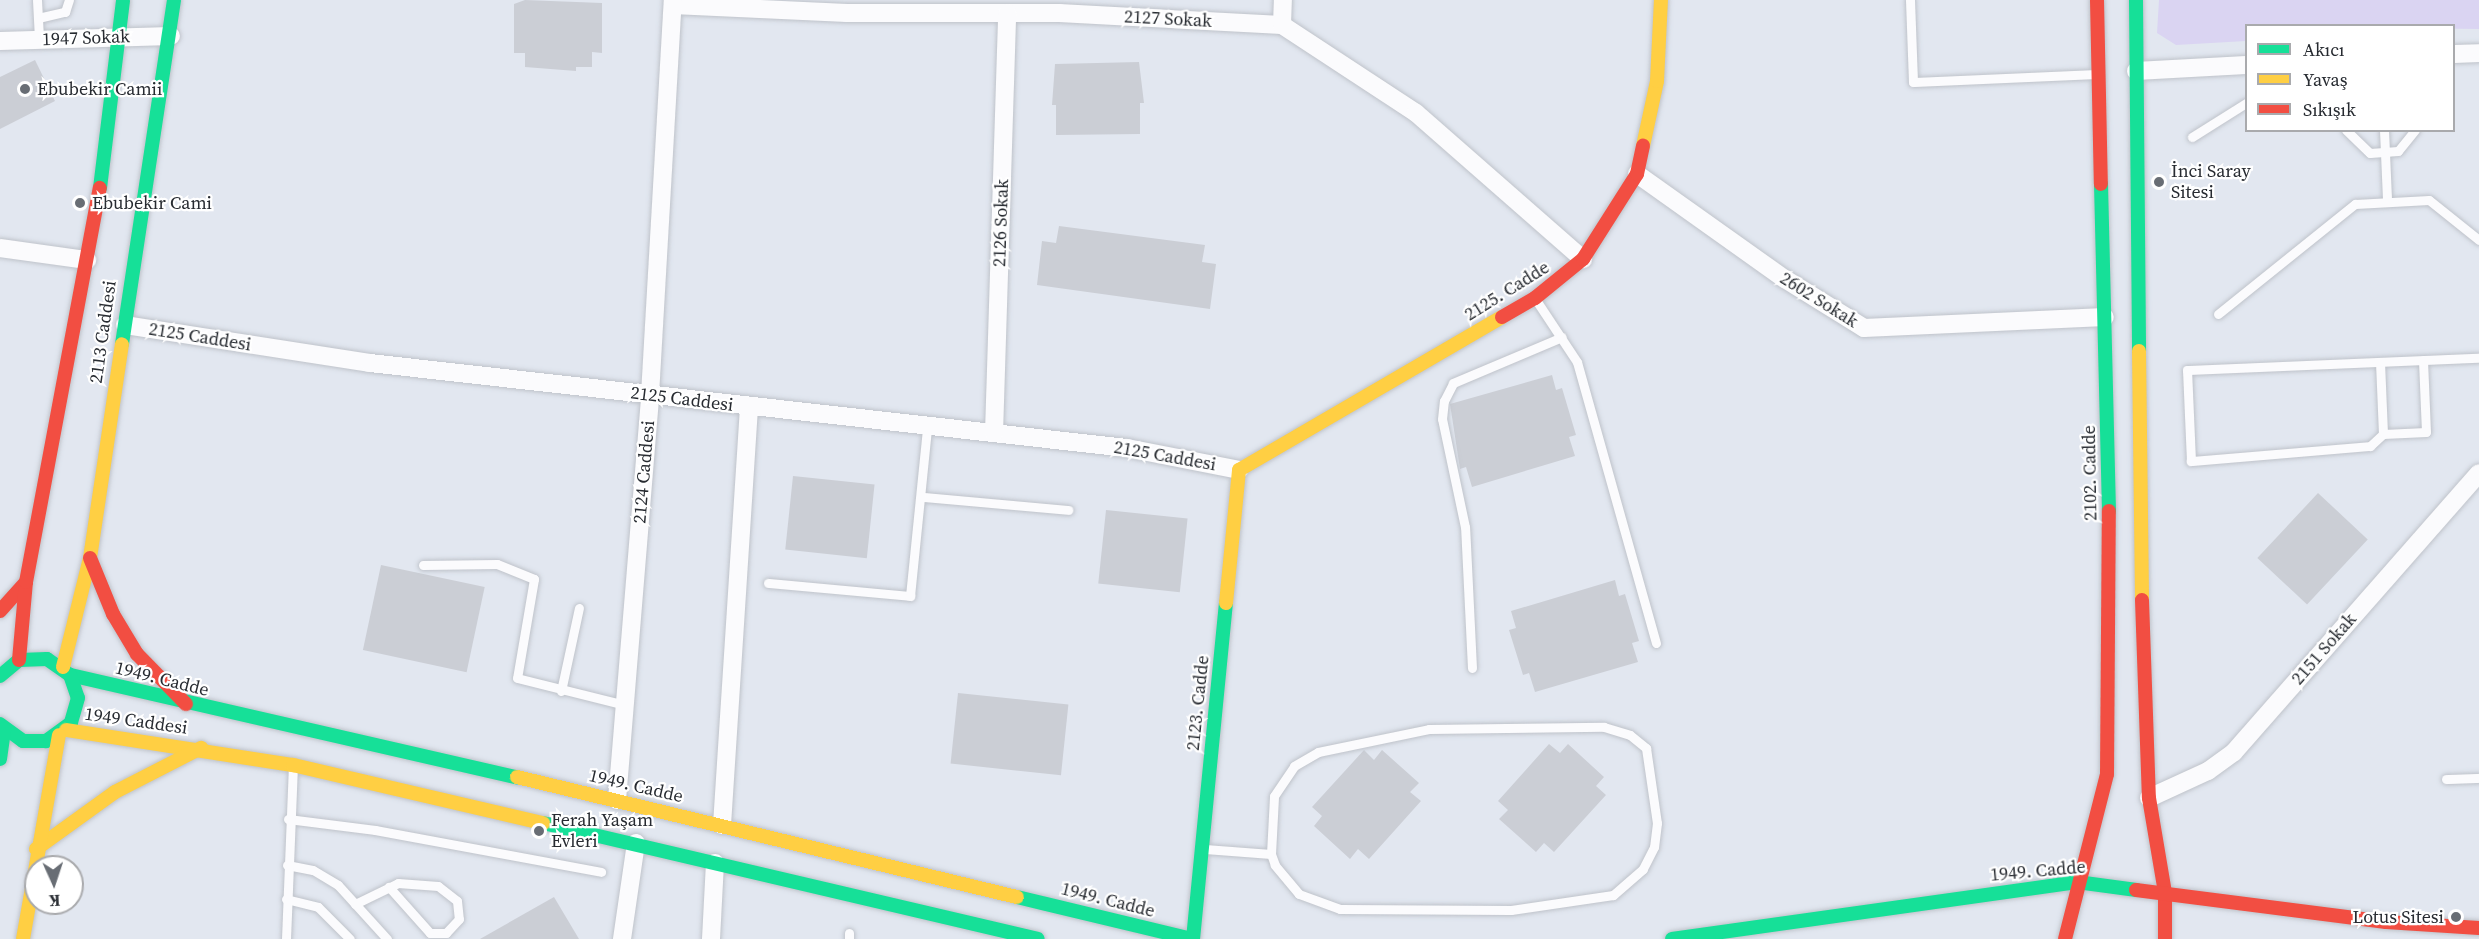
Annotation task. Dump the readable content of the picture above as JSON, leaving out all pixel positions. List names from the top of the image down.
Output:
{
  "streets": {
    "street": [
      "2127 Sokak",
      "1947 Sokak",
      "2126 Sokak",
      "2125. Cadde",
      "2602 Sokak",
      "2113 Caddesi",
      "2125 Caddesi",
      "2124 Caddesi",
      "2102. Cadde",
      "2151 Sokak",
      "1949. Cadde",
      "2123. Cadde",
      "1949 Caddesi"
    ]
  },
  "crossings": [
    ["2127 Sokak", "2126 Sokak"],
    ["2127 Sokak", "2124 Caddesi"],
    ["1947 Sokak", "2113 Caddesi"],
    ["2126 Sokak", "2125 Caddesi"],
    ["2125. Cadde", "2602 Sokak"],
    ["2125. Cadde", "2125 Caddesi"],
    ["2125. Cadde", "2123. Cadde"],
    ["2602 Sokak", "2102. Cadde"],
    ["2113 Caddesi", "2125 Caddesi"],
    ["2113 Caddesi", "1949. Cadde"],
    ["2125 Caddesi", "2124 Caddesi"],
    ["2125 Caddesi", "2123. Cadde"],
    ["2124 Caddesi", "1949. Cadde"],
    ["2102. Cadde", "1949. Cadde"],
    ["1949. Cadde", "2123. Cadde"]
  ],
  "places": [
    "Ebubekir Camii",
    "İnci Saray Sitesi",
    "Ebubekir Cami",
    "Ferah Yaşam Evleri",
    "Lotus Sitesi"
  ],
  "legend": ["Akıcı", "Yavaş", "Sıkışık"],
  "north": "bottom"
}
